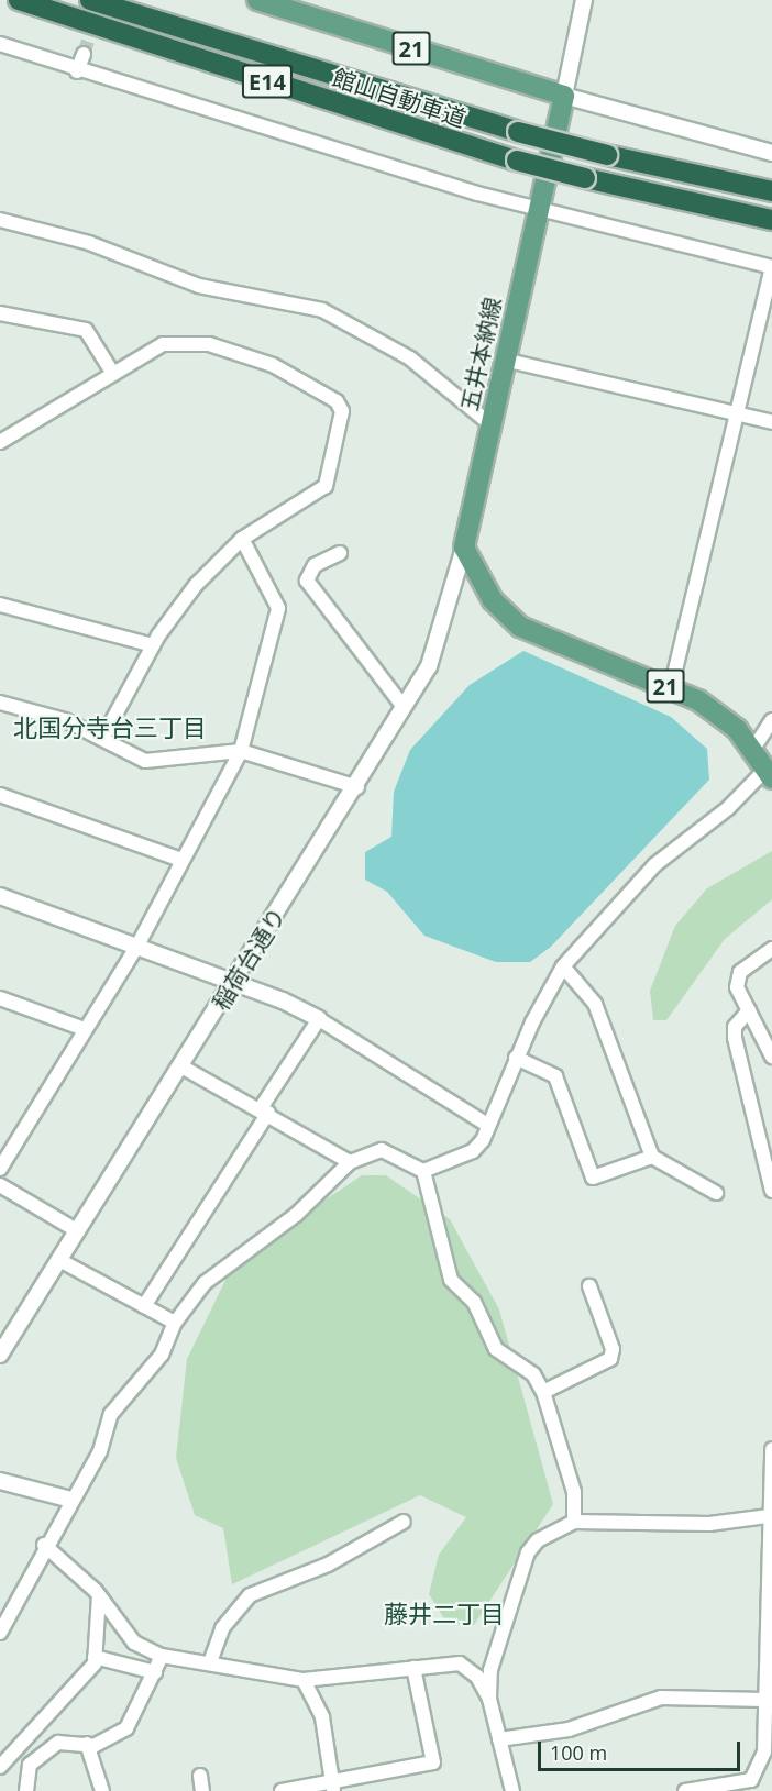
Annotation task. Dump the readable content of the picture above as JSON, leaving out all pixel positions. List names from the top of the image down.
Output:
{
  "streets": {
    "highway": ["E14", "館山自動車道"],
    "main road": ["21", "五井本納線"],
    "street": ["稲荷台通り"]
  },
  "crossings": [
    ["21", "五井本納線"],
    ["21", "稲荷台通り"],
    ["五井本納線", "稲荷台通り"]
  ],
  "districts": ["北国分寺台三丁目", "藤井二丁目"],
  "scale_bar": "100 m"
}
